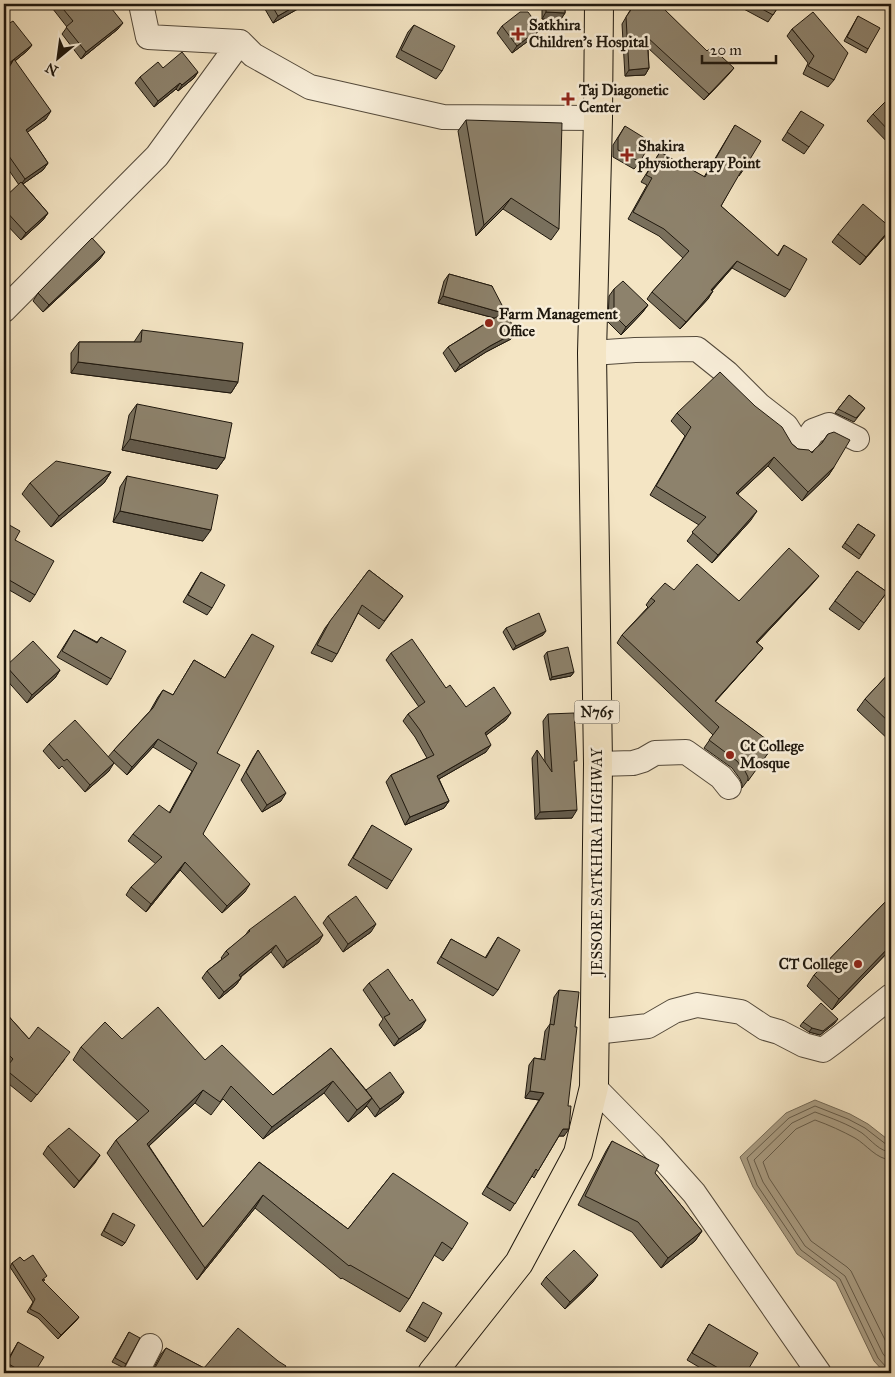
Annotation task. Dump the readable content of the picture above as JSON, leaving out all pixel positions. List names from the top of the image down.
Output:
{
  "streets": {
    "highway": ["N765", "JESSORE SATKHIRA HIGHWAY"]
  },
  "places": {
    "health": ["Satkhira Children’s Hospital", "Taj Diagonetic Center", "Shakira physiotherapy Point"],
    "other": ["Farm Management Office", "Ct College Mosque", "CT College"]
  },
  "scale_bar": "20 m",
  "north": "bottom left"
}
